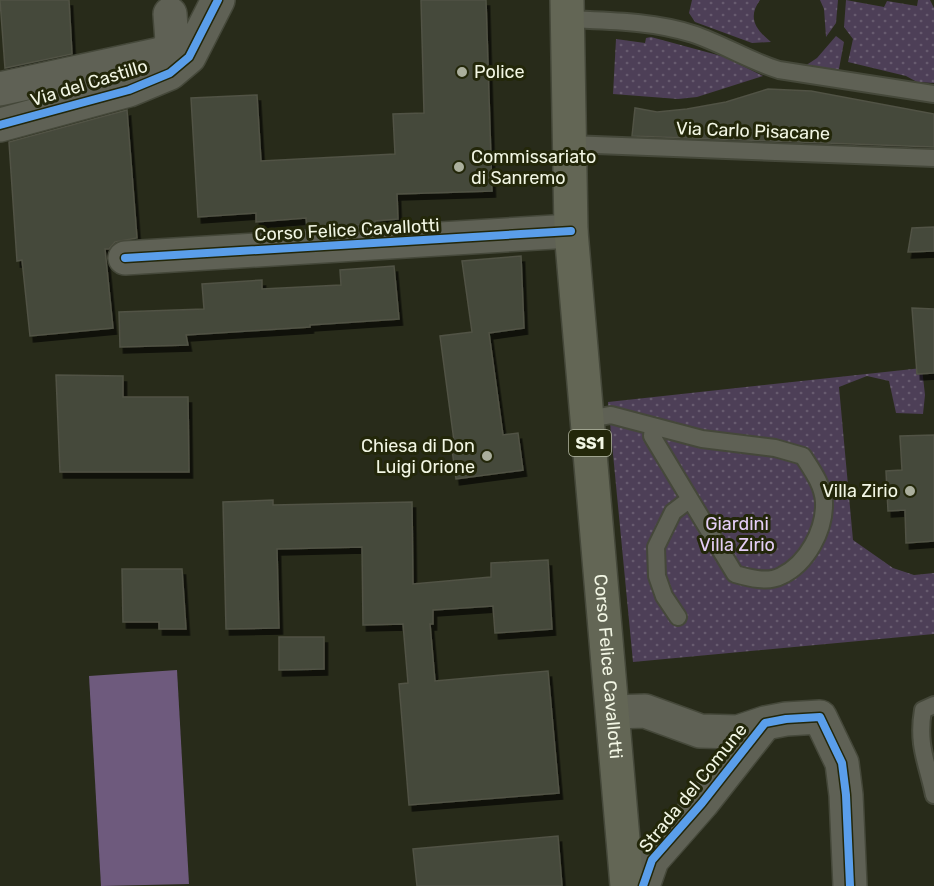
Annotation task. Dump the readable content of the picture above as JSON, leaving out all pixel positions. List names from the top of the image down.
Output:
{
  "streets": {
    "main road": ["Corso Felice Cavallotti", "SS1"],
    "street": ["Via del Castillo", "Strada del Comune"],
    "lane": ["Via Carlo Pisacane"]
  },
  "crossings": [
    ["Via Carlo Pisacane", "Corso Felice Cavallotti"],
    ["Corso Felice Cavallotti", "Strada del Comune"]
  ],
  "parks": ["Giardini Villa Zirio"],
  "places": [
    "Police",
    "Commissariato di Sanremo",
    "Chiesa di Don Luigi Orione",
    "Villa Zirio"
  ]
}
